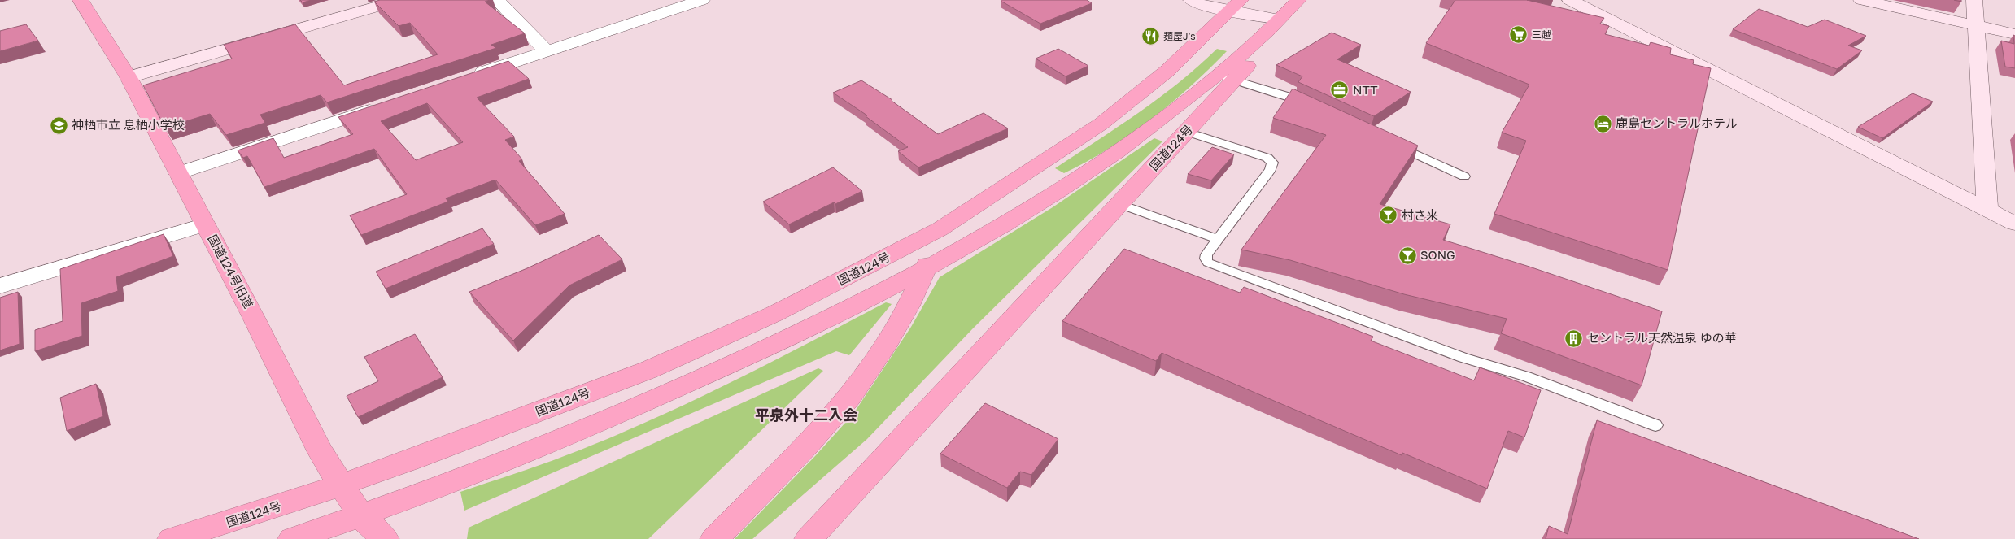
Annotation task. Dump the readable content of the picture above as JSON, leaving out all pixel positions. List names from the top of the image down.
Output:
{
  "streets": {
    "highway": ["国道124号", "国道124号旧道"]
  },
  "crossings": [
    ["国道124号", "国道124号旧道"]
  ],
  "districts": ["平泉外十二入会"],
  "places": {
    "supermarket": ["三越"],
    "restaurant": ["麺屋J's"],
    "office": ["NTT"],
    "hotel": ["鹿島セントラルホテル"],
    "school or university": ["神栖市立 息栖小学校"],
    "bar": ["村さ来", "SONG"],
    "building": ["セントラル天然温泉 ゆの華"]
  }
}
